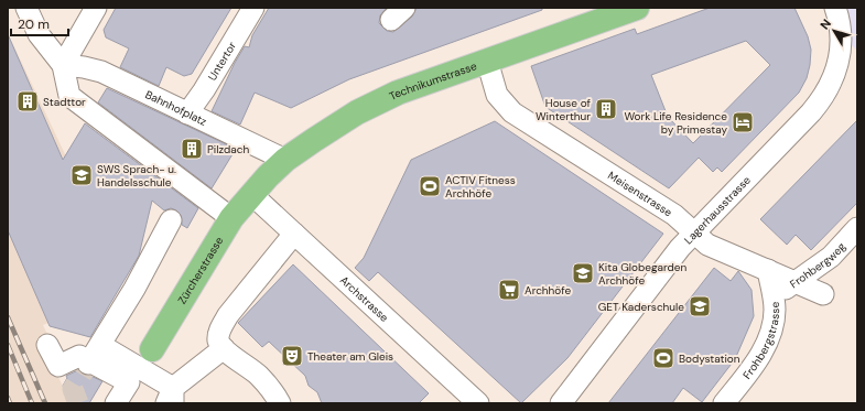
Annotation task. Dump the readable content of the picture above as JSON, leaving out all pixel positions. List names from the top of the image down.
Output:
{
  "streets": {
    "main road": ["Technikumstrasse", "Zürcherstrasse"],
    "street": [
      "Untertor",
      "Bahnhofplatz",
      "Meisenstrasse",
      "Lagerhausstrasse",
      "Frohbergweg",
      "Archstrasse",
      "Frohbergstrasse"
    ]
  },
  "crossings": [
    ["Untertor", "Bahnhofplatz"],
    ["Technikumstrasse", "Bahnhofplatz"],
    ["Technikumstrasse", "Meisenstrasse"],
    ["Technikumstrasse", "Zürcherstrasse"],
    ["Technikumstrasse", "Archstrasse"],
    ["Meisenstrasse", "Lagerhausstrasse"],
    ["Meisenstrasse", "Frohbergweg"],
    ["Meisenstrasse", "Frohbergstrasse"],
    ["Frohbergweg", "Frohbergstrasse"],
    ["Zürcherstrasse", "Archstrasse"]
  ],
  "places": {
    "building": ["Stadttor", "House of Winterthur", "Pilzdach"],
    "hotel": ["Work Life Residence by Primestay"],
    "school or university": ["SWS Sprach- u. Handelsschule", "Kita Globegarden Archhöfe", "GET Kaderschule"],
    "sports": ["ACTIV Fitness Archhöfe", "Bodystation"],
    "supermarket": ["Archhöfe"],
    "theatre": ["Theater am Gleis"]
  },
  "scale_bar": "20 m",
  "north": "top left"
}
